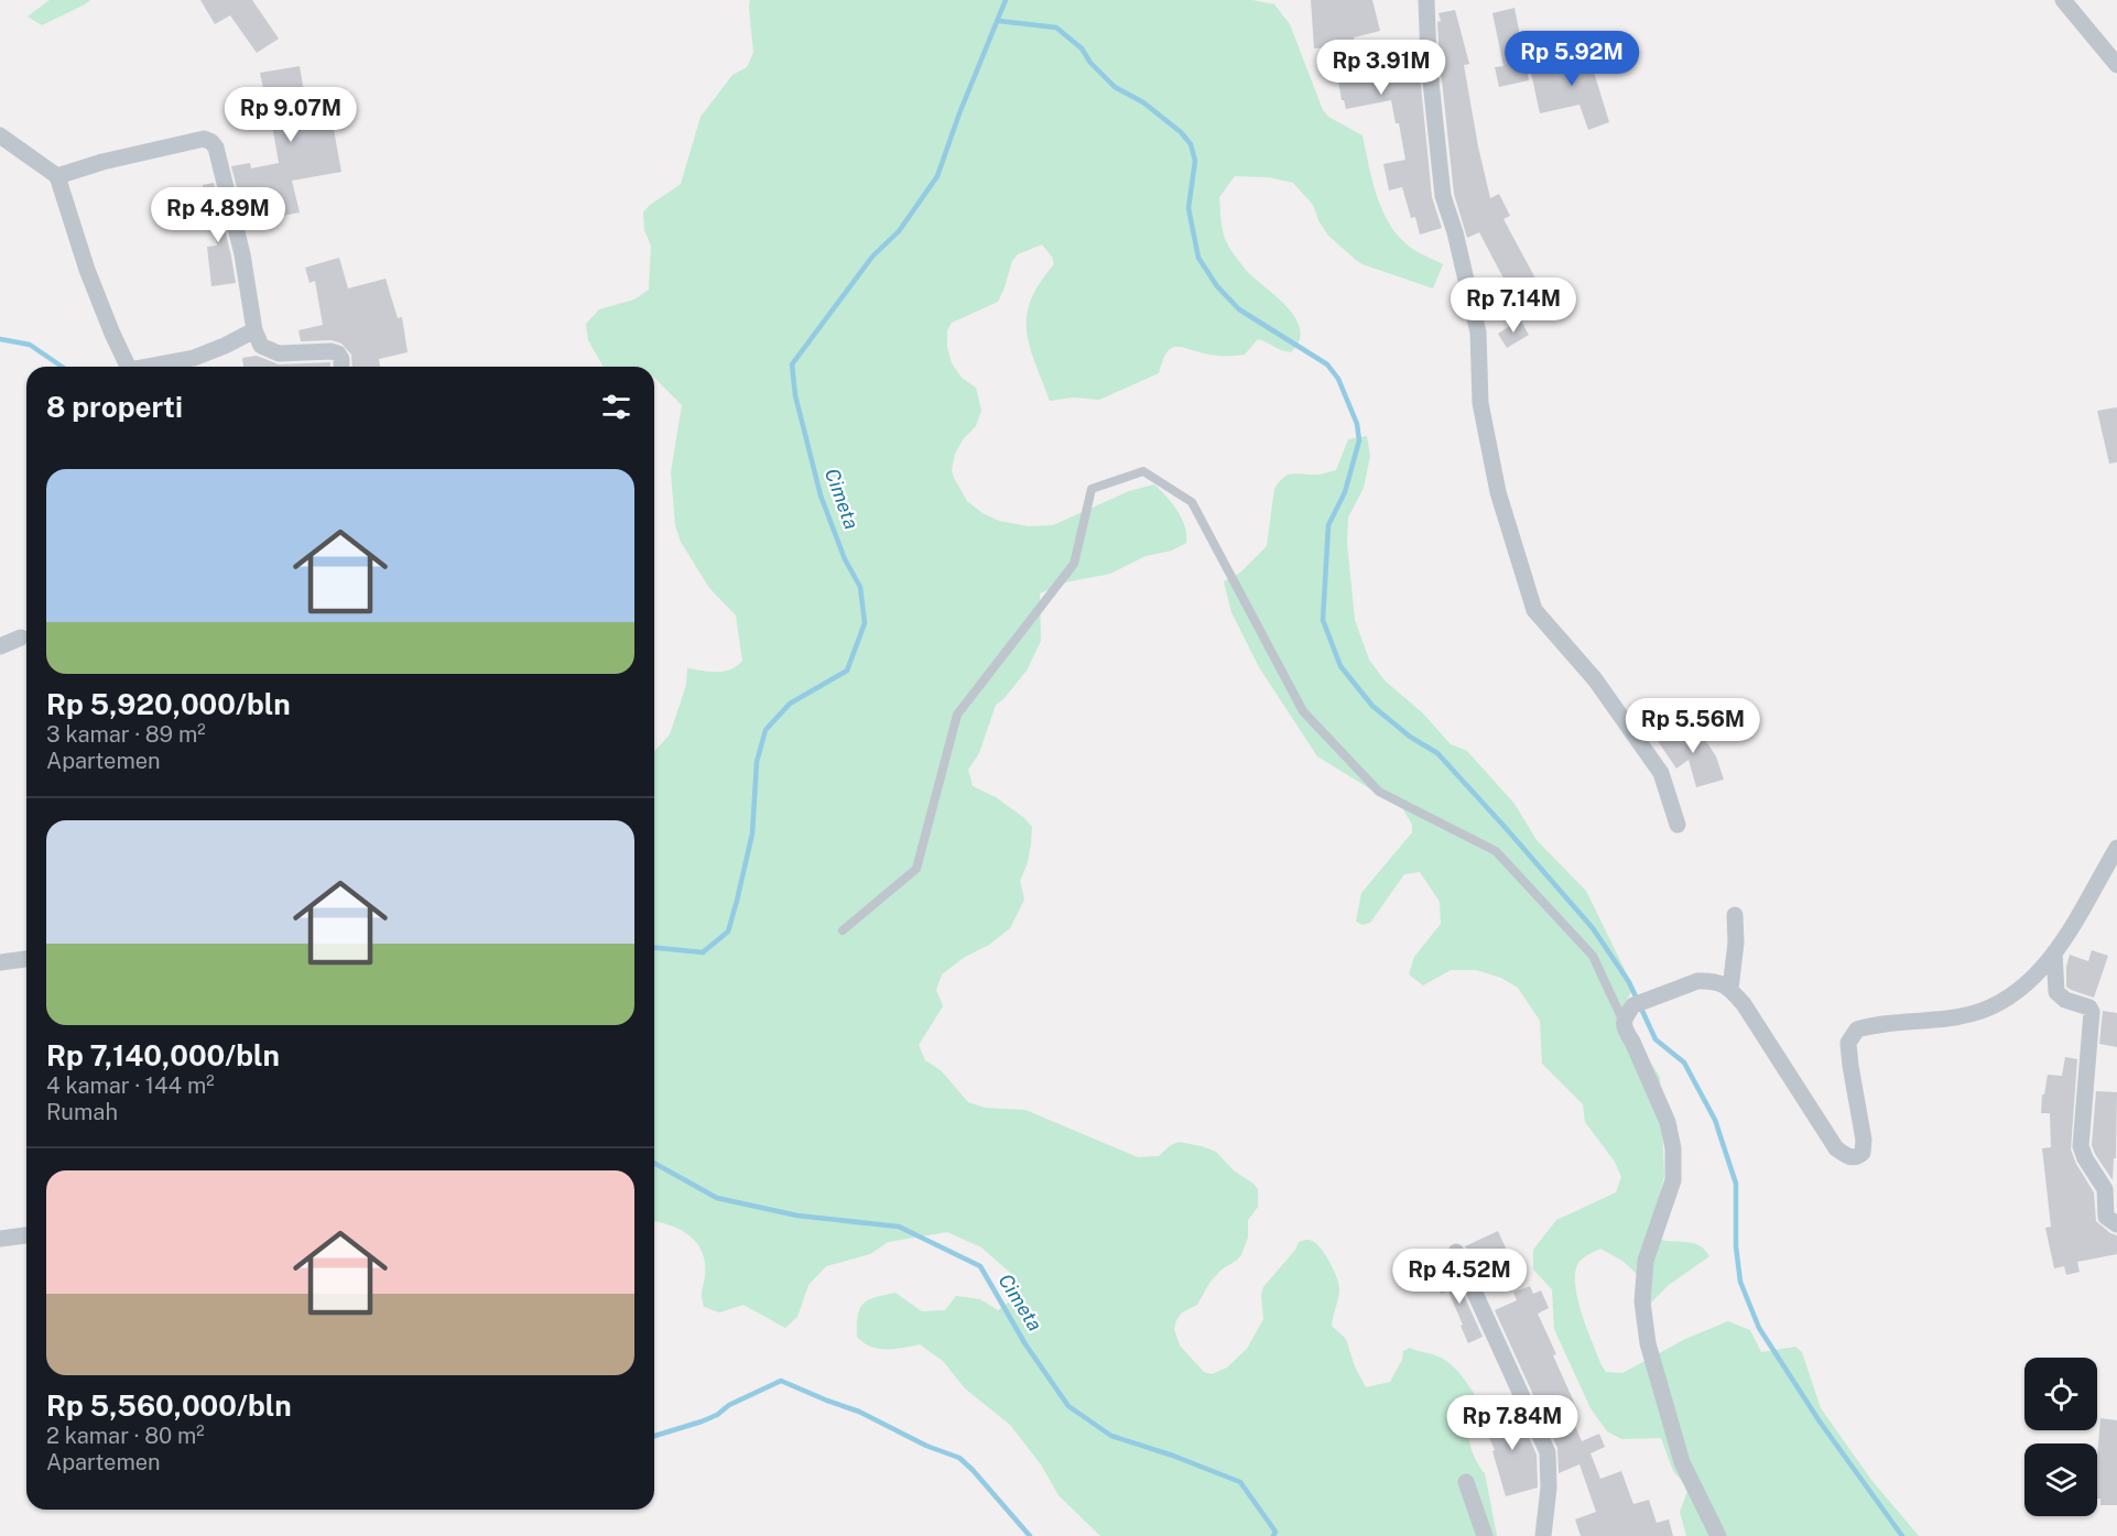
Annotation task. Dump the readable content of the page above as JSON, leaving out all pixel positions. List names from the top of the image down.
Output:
{
  "water": ["Cimeta"],
  "page": {
    "price": [
      "Rp 5.92M",
      "Rp 3.91M",
      "Rp 9.07M",
      "Rp 4.89M",
      "Rp 7.14M",
      "Rp 5.56M",
      "Rp 4.52M",
      "Rp 7.84M"
    ],
    "heading": "8 properti",
    "list": [
      {
        "name": "Rp 5,920,000/bln",
        "note": "3 kamar · 89 m² · Apartemen"
      },
      {
        "name": "Rp 7,140,000/bln",
        "note": "4 kamar · 144 m² · Rumah"
      },
      {
        "name": "Rp 5,560,000/bln",
        "note": "2 kamar · 80 m² · Apartemen"
      }
    ]
  }
}
